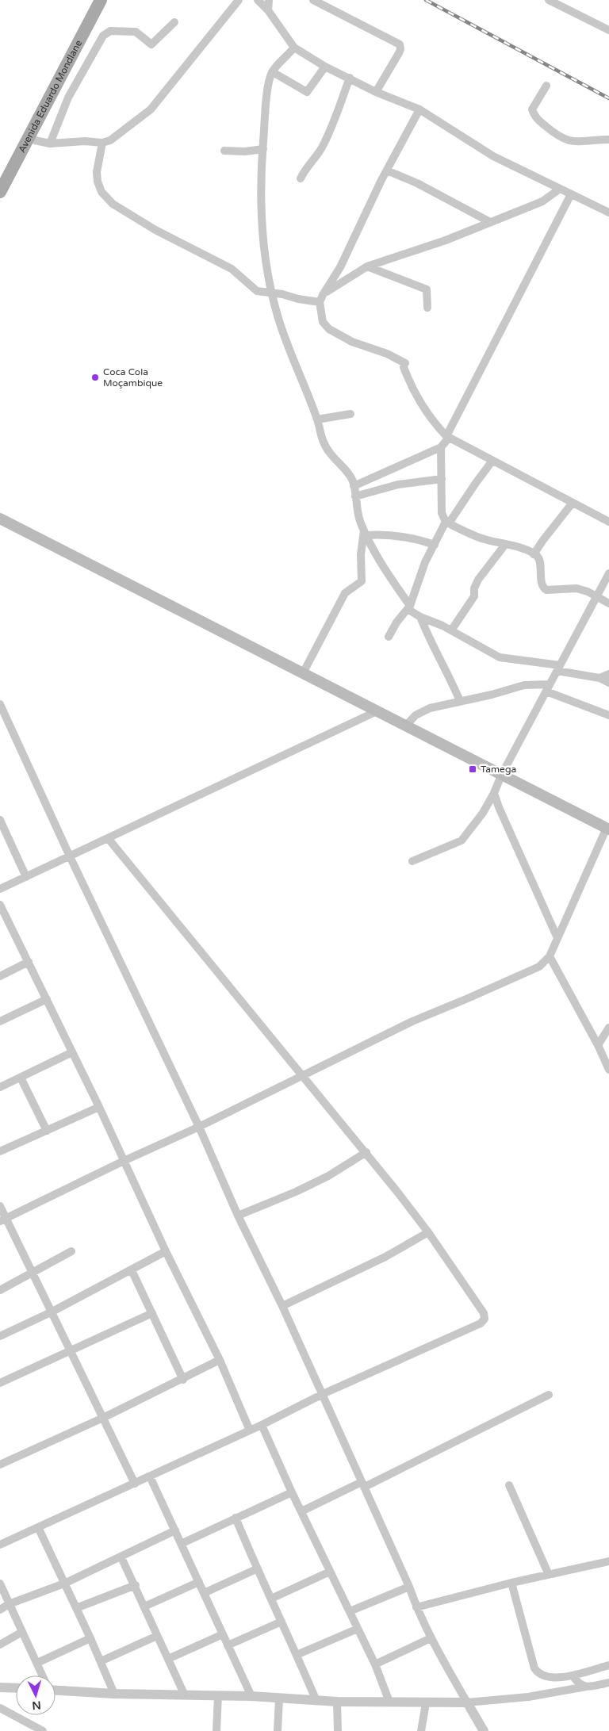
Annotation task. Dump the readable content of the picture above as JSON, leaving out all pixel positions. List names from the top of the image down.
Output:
{
  "streets": {
    "main road": ["Avenida Eduardo Mondlane"]
  },
  "places": {
    "other": ["Coca Cola Moçambique"],
    "transit": ["Tamega"]
  },
  "north": "bottom"
}
